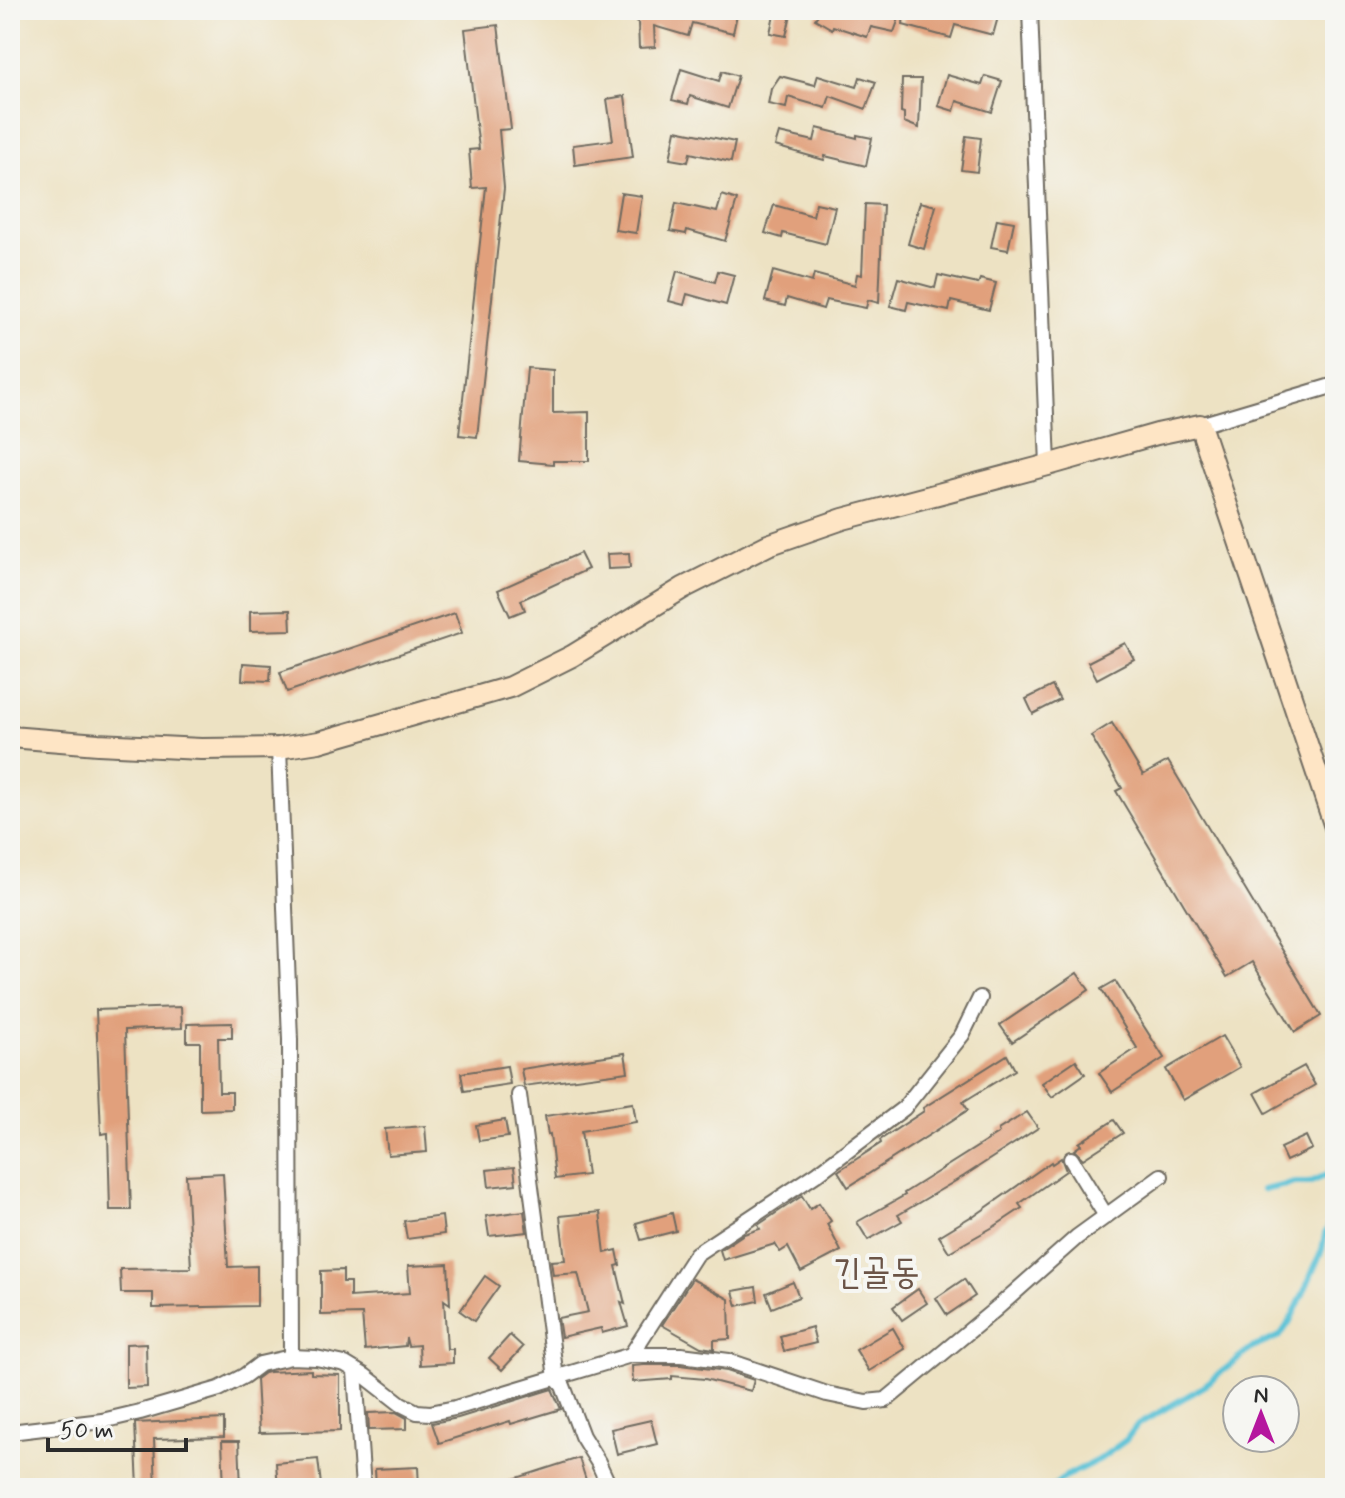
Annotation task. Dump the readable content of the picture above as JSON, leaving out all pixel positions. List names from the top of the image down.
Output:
{
  "districts": ["긴골동"],
  "scale_bar": "50 m",
  "north": "top"
}
